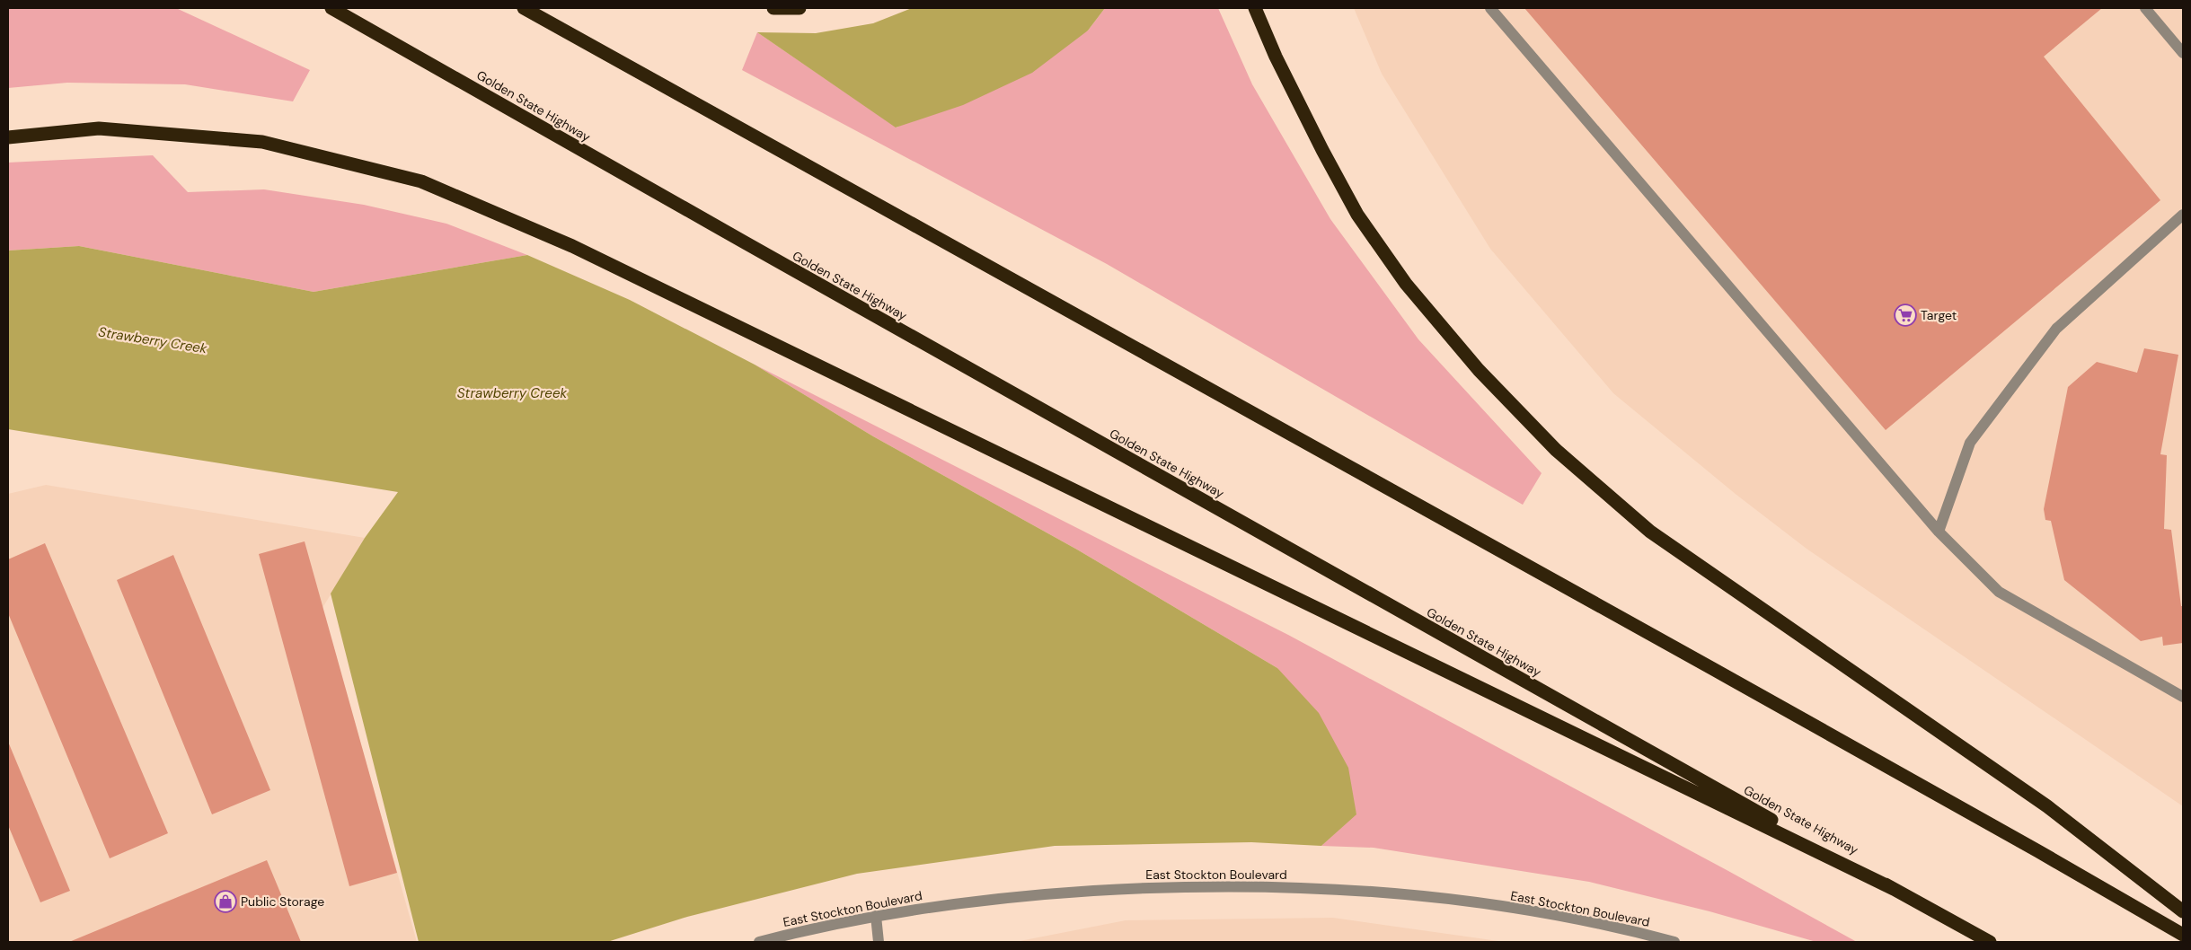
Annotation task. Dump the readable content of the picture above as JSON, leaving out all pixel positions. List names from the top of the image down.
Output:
{
  "streets": {
    "highway": ["Golden State Highway"],
    "street": ["East Stockton Boulevard"]
  },
  "water": ["Strawberry Creek"],
  "places": {
    "supermarket": ["Target"],
    "shop": ["Public Storage"]
  }
}
